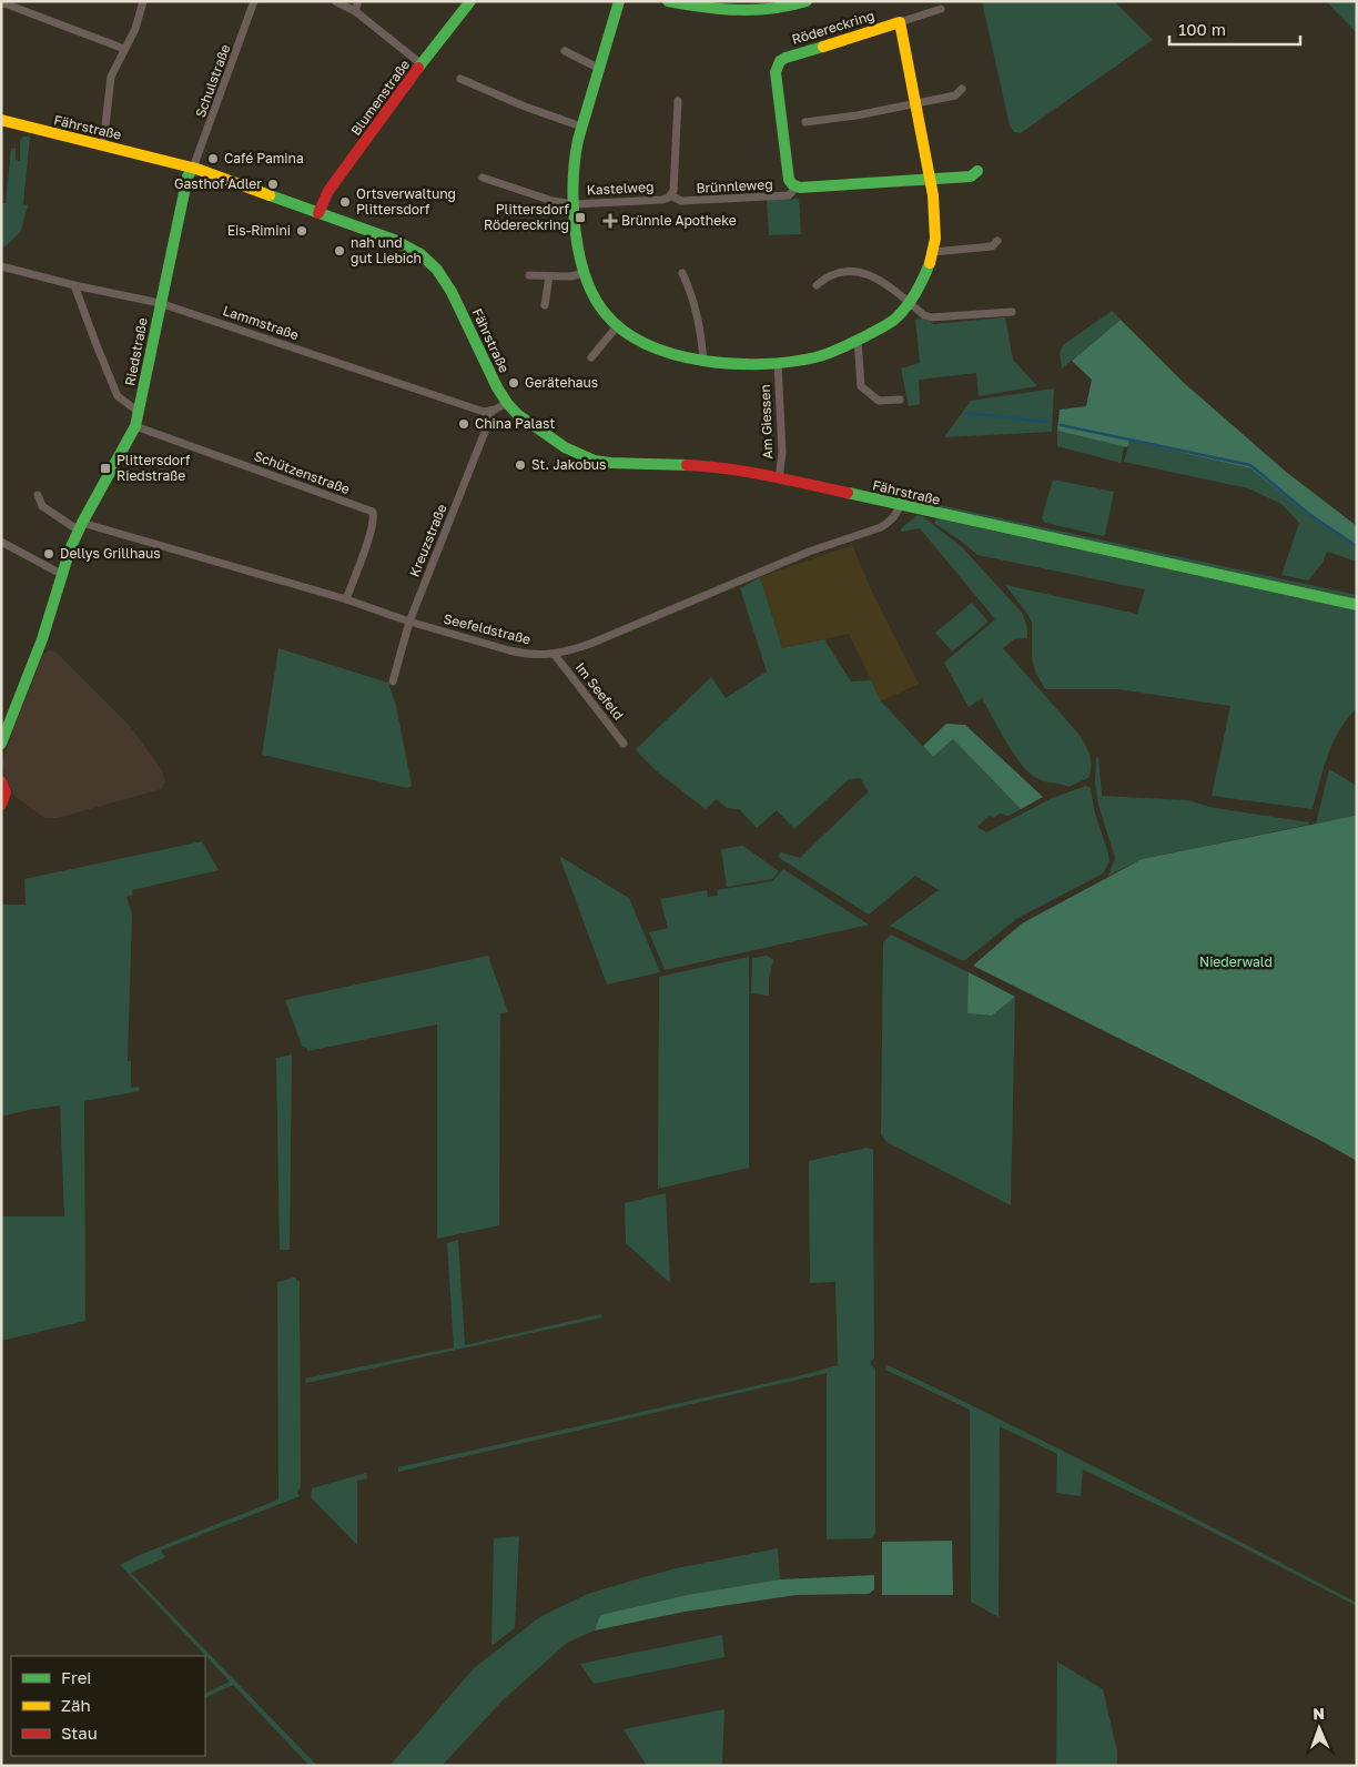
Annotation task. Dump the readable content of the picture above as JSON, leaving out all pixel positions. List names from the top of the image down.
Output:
{
  "streets": {
    "main road": [
      "Rödereckring",
      "Blumenstraße",
      "Fährstraße",
      "Riedstraße"
    ],
    "street": [
      "Schulstraße",
      "Brünnleweg",
      "Kastelweg",
      "Lammstraße",
      "Am Giessen",
      "Schützenstraße",
      "Kreuzstraße",
      "Seefeldstraße",
      "Im Seefeld"
    ]
  },
  "crossings": [
    ["Rödereckring", "Brünnleweg"],
    ["Schulstraße", "Fährstraße"],
    ["Schulstraße", "Riedstraße"],
    ["Blumenstraße", "Fährstraße"],
    ["Fährstraße", "Riedstraße"],
    ["Fährstraße", "Am Giessen"],
    ["Fährstraße", "Seefeldstraße"],
    ["Brünnleweg", "Kastelweg"],
    ["Lammstraße", "Riedstraße"],
    ["Lammstraße", "Kreuzstraße"],
    ["Riedstraße", "Schützenstraße"],
    ["Riedstraße", "Seefeldstraße"],
    ["Schützenstraße", "Seefeldstraße"],
    ["Kreuzstraße", "Seefeldstraße"],
    ["Seefeldstraße", "Im Seefeld"]
  ],
  "parks": ["Niederwald"],
  "places": {
    "other": [
      "Café Pamina",
      "Gasthof Adler",
      "Ortsverwaltung Plittersdorf",
      "Eis-Rimini",
      "nah und gut Liebich",
      "Gerätehaus",
      "China Palast",
      "St. Jakobus",
      "Dellys Grillhaus"
    ],
    "transit": ["Plittersdorf Rödereckring", "Plittersdorf Riedstraße"],
    "health": ["Brünnle Apotheke"]
  },
  "legend": ["Frei", "Zäh", "Stau"],
  "scale_bar": "100 m",
  "north": "top"
}
